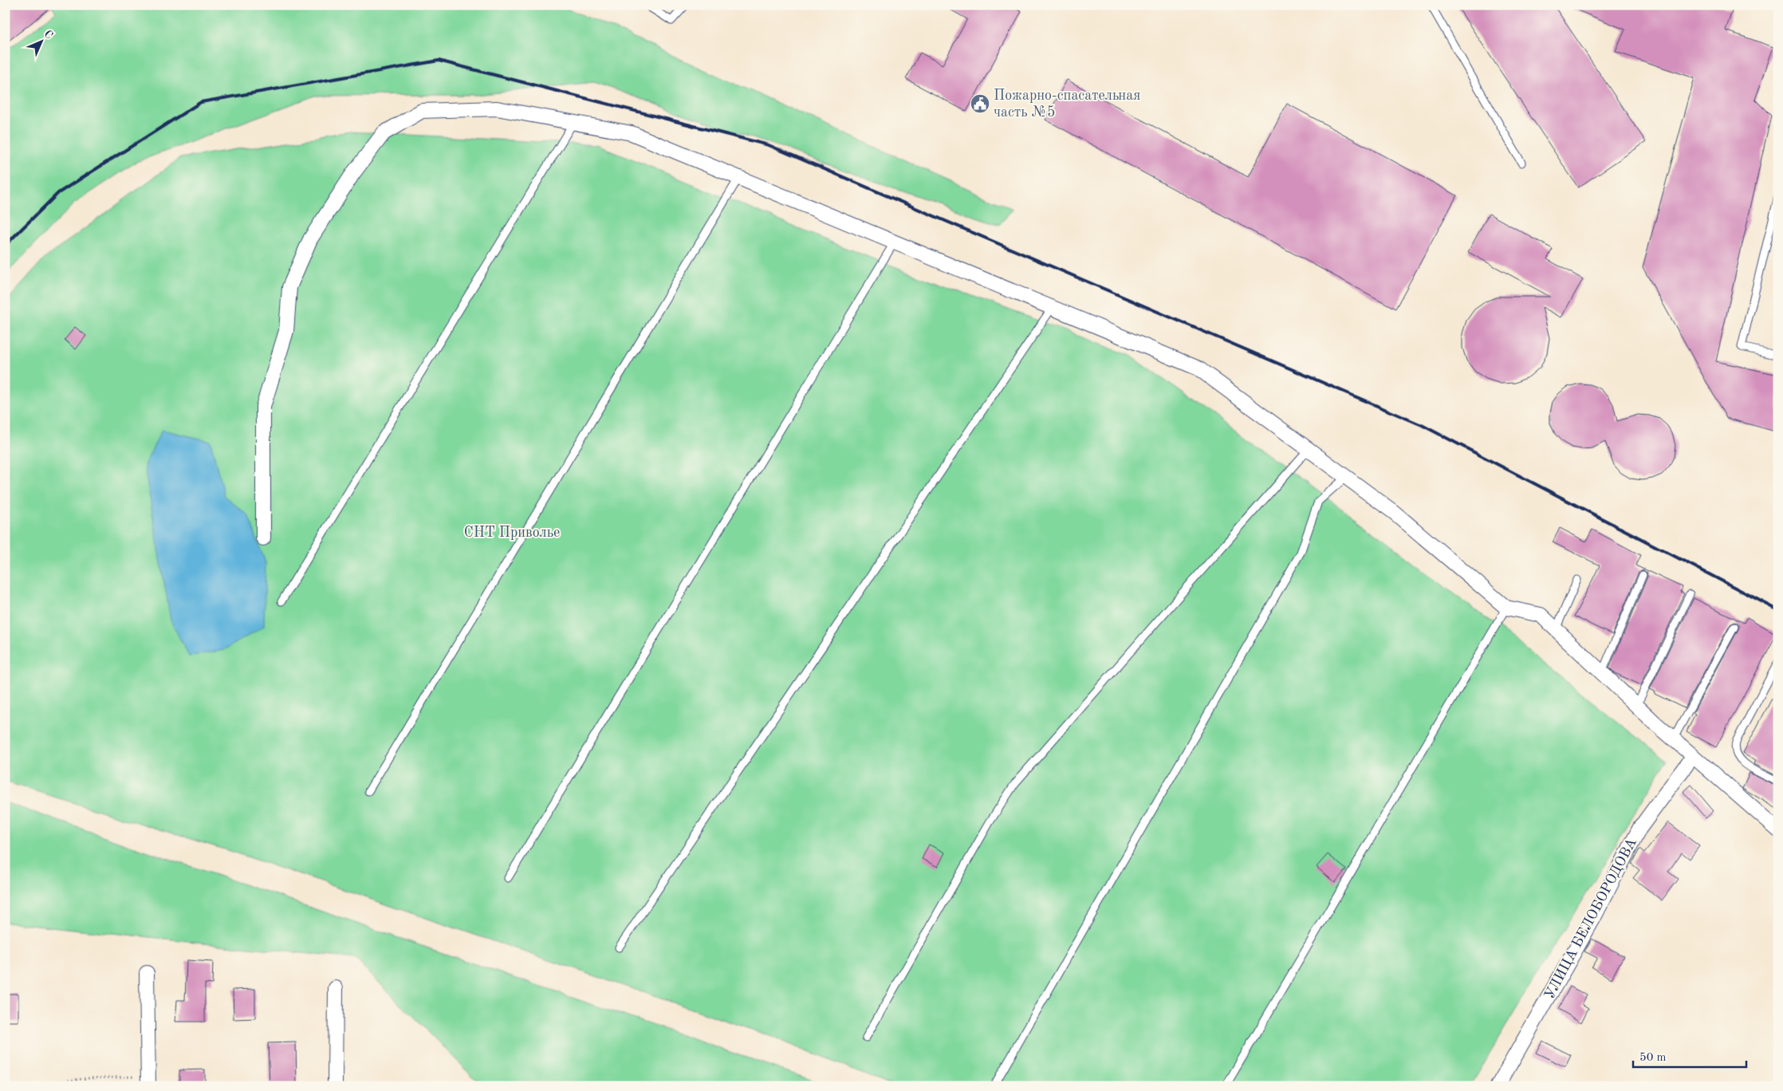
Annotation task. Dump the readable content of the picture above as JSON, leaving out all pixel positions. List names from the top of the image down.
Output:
{
  "streets": {
    "street": ["УЛИЦА БЕЛОБОРОДОВА"]
  },
  "parks": ["СНТ Приволье"],
  "places": {
    "public building": ["Пожарно-спасательная часть №5"]
  },
  "scale_bar": "50 m",
  "north": "top right"
}
